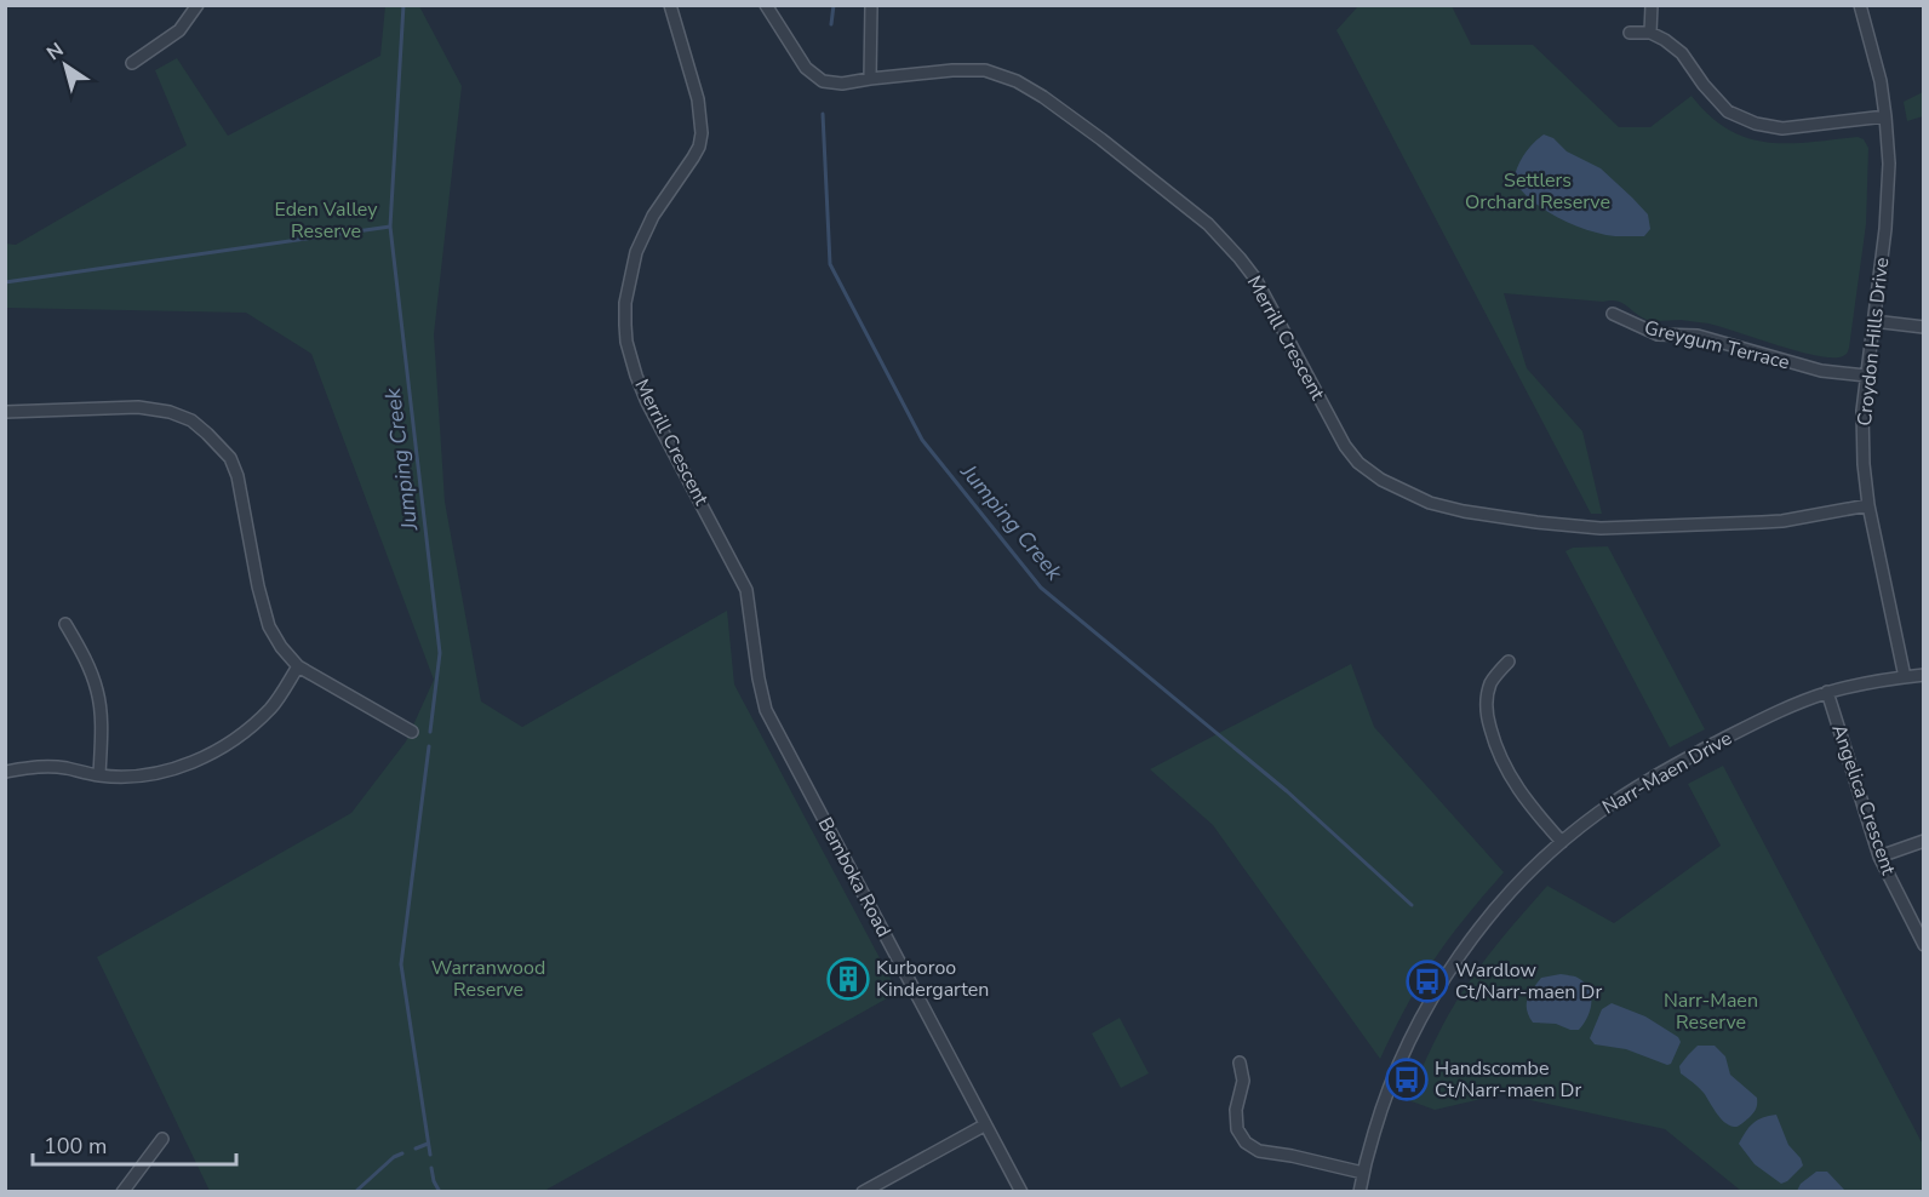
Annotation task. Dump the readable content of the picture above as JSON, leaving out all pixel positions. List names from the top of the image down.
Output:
{
  "streets": {
    "street": [
      "Merrill Crescent",
      "Croydon Hills Drive",
      "Greygum Terrace",
      "Narr-Maen Drive",
      "Angelica Crescent",
      "Bemboka Road"
    ]
  },
  "crossings": [
    ["Merrill Crescent", "Croydon Hills Drive"],
    ["Merrill Crescent", "Bemboka Road"],
    ["Croydon Hills Drive", "Greygum Terrace"],
    ["Croydon Hills Drive", "Narr-Maen Drive"],
    ["Narr-Maen Drive", "Angelica Crescent"]
  ],
  "water": ["Jumping Creek"],
  "parks": [
    "Settlers Orchard Reserve",
    "Eden Valley Reserve",
    "Warranwood Reserve",
    "Narr-Maen Reserve"
  ],
  "places": {
    "building": ["Kurboroo Kindergarten"],
    "bus stop": ["Wardlow Ct/Narr-maen Dr", "Handscombe Ct/Narr-maen Dr"]
  },
  "scale_bar": "100 m",
  "north": "top left"
}
